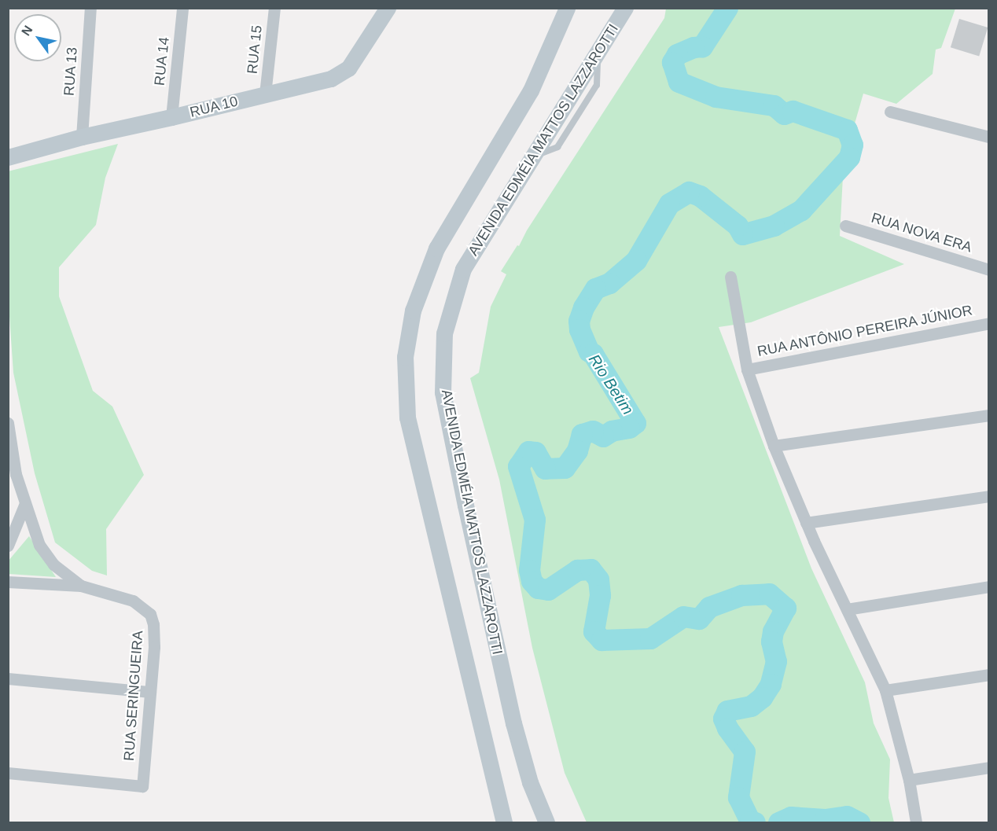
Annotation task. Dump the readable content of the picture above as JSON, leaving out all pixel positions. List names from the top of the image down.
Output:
{
  "streets": {
    "main road": ["RUA 10", "AVENIDA EDMÉIA MATTOS LAZZAROTTI"],
    "street": [
      "RUA 15",
      "RUA 14",
      "RUA 13",
      "RUA NOVA ERA",
      "RUA ANTÔNIO PEREIRA JÚNIOR",
      "RUA SERINGUEIRA"
    ]
  },
  "crossings": [
    ["RUA 15", "RUA 10"],
    ["RUA 14", "RUA 10"],
    ["RUA 13", "RUA 10"]
  ],
  "water": ["Rio Betim"],
  "north": "top left"
}
